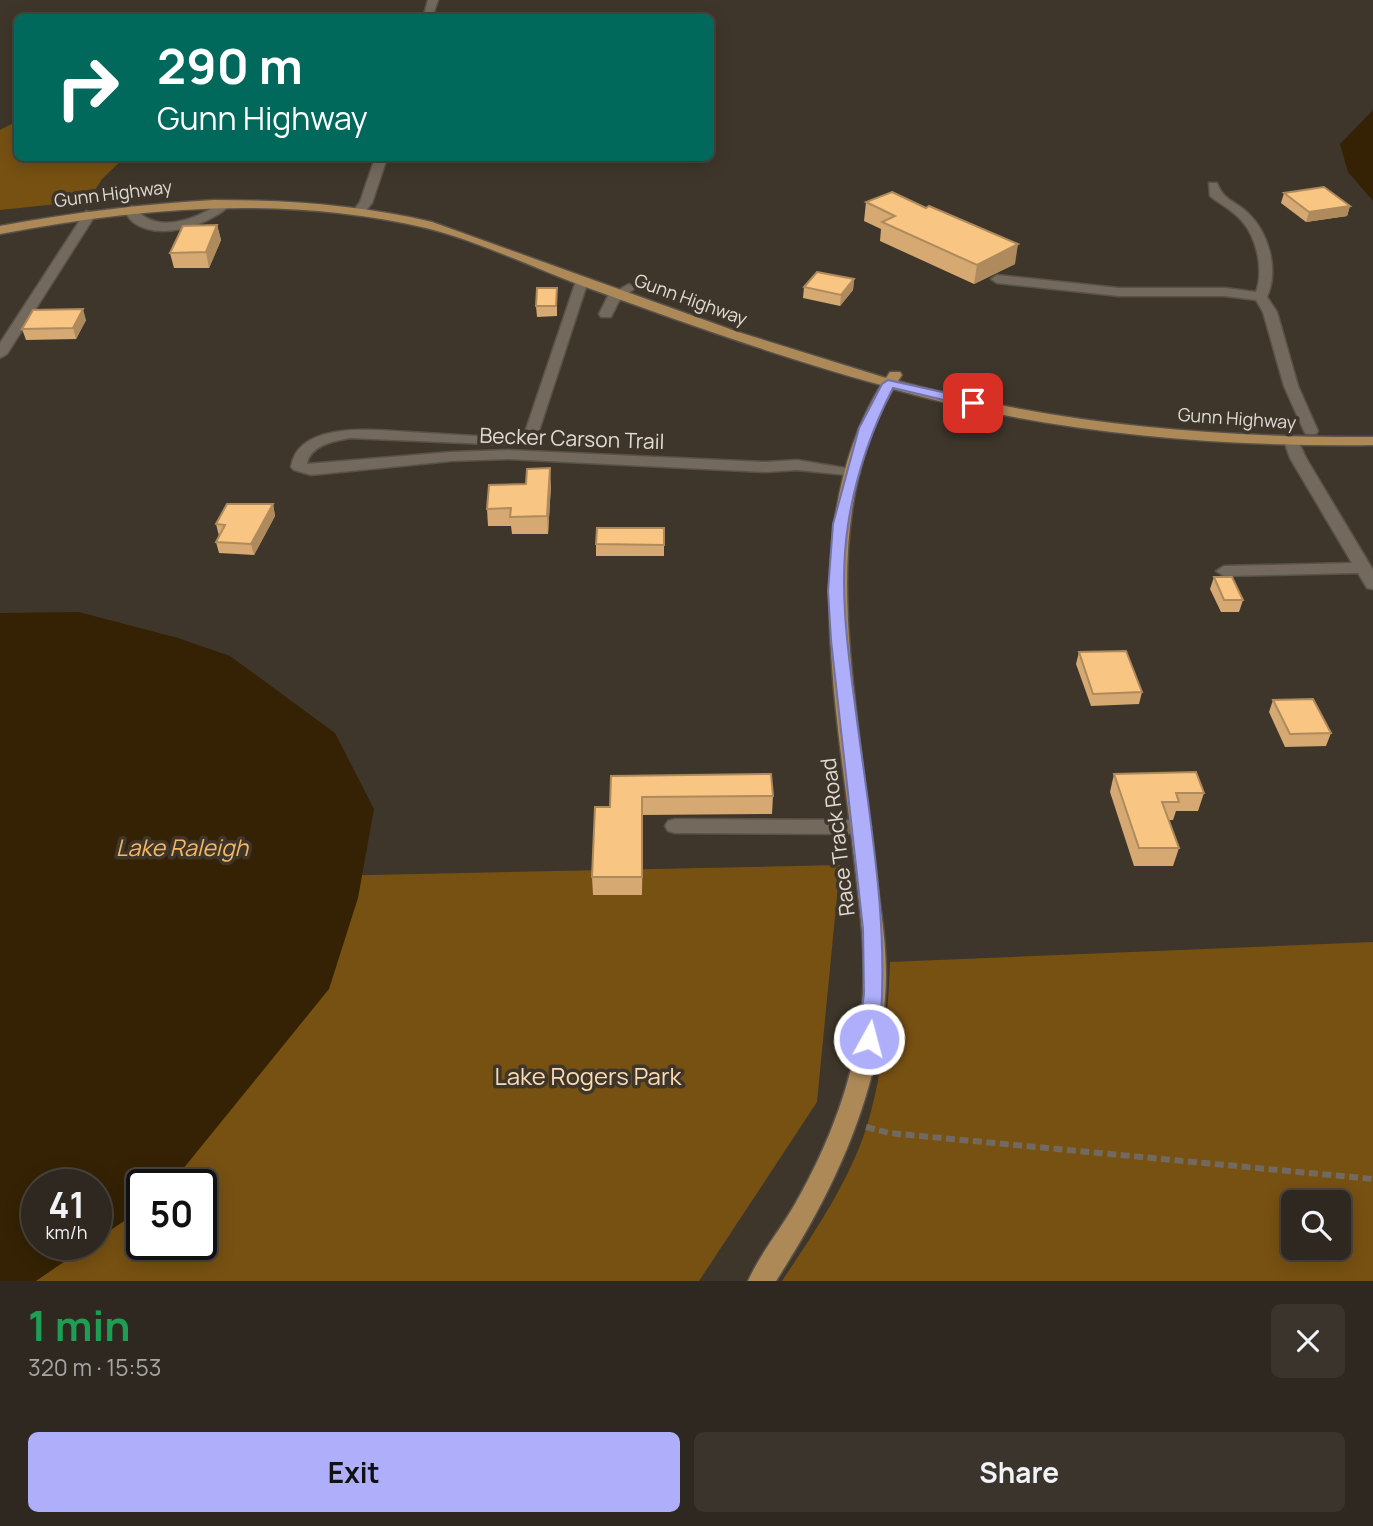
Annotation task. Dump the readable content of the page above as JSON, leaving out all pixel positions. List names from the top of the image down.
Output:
{
  "streets": {
    "main road": ["Gunn Highway", "Race Track Road"],
    "street": ["Becker Carson Trail"]
  },
  "crossings": [
    ["Gunn Highway", "Becker Carson Trail"],
    ["Gunn Highway", "Race Track Road"],
    ["Becker Carson Trail", "Race Track Road"]
  ],
  "water": ["Lake Raleigh"],
  "parks": ["Lake Rogers Park"],
  "page": {
    "turn": ["290 m", "Gunn Highway"],
    "speed": "41 km/h",
    "limit": "50",
    "heading": ["1 min", "320 m · 15:53"],
    "buttons": ["Exit", "Share"]
  }
}
